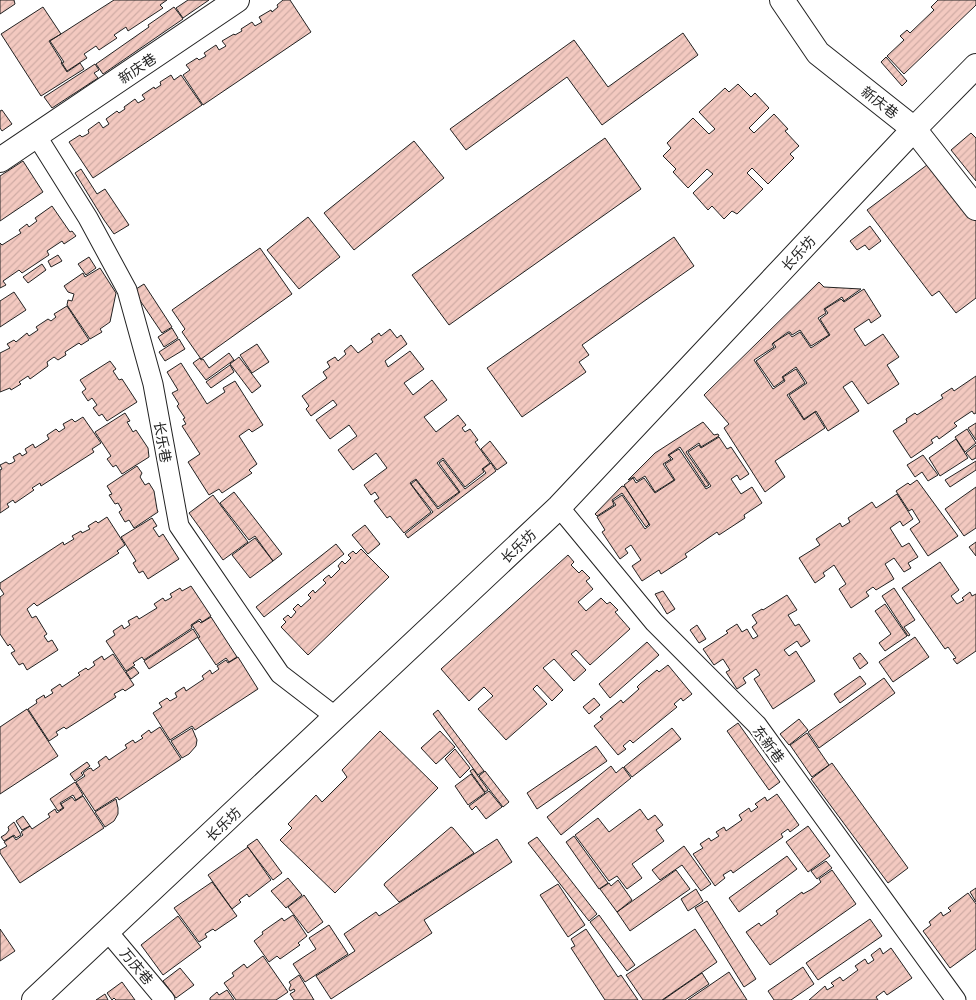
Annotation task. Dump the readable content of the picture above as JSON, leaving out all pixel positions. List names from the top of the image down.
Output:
{
  "streets": {
    "street": [
      "新庆巷",
      "长乐坊",
      "长乐巷",
      "东新巷",
      "万庆巷"
    ]
  },
  "crossings": [
    ["新庆巷", "长乐坊"],
    ["新庆巷", "长乐巷"],
    ["长乐坊", "长乐巷"],
    ["长乐坊", "东新巷"],
    ["长乐坊", "万庆巷"]
  ]
}
